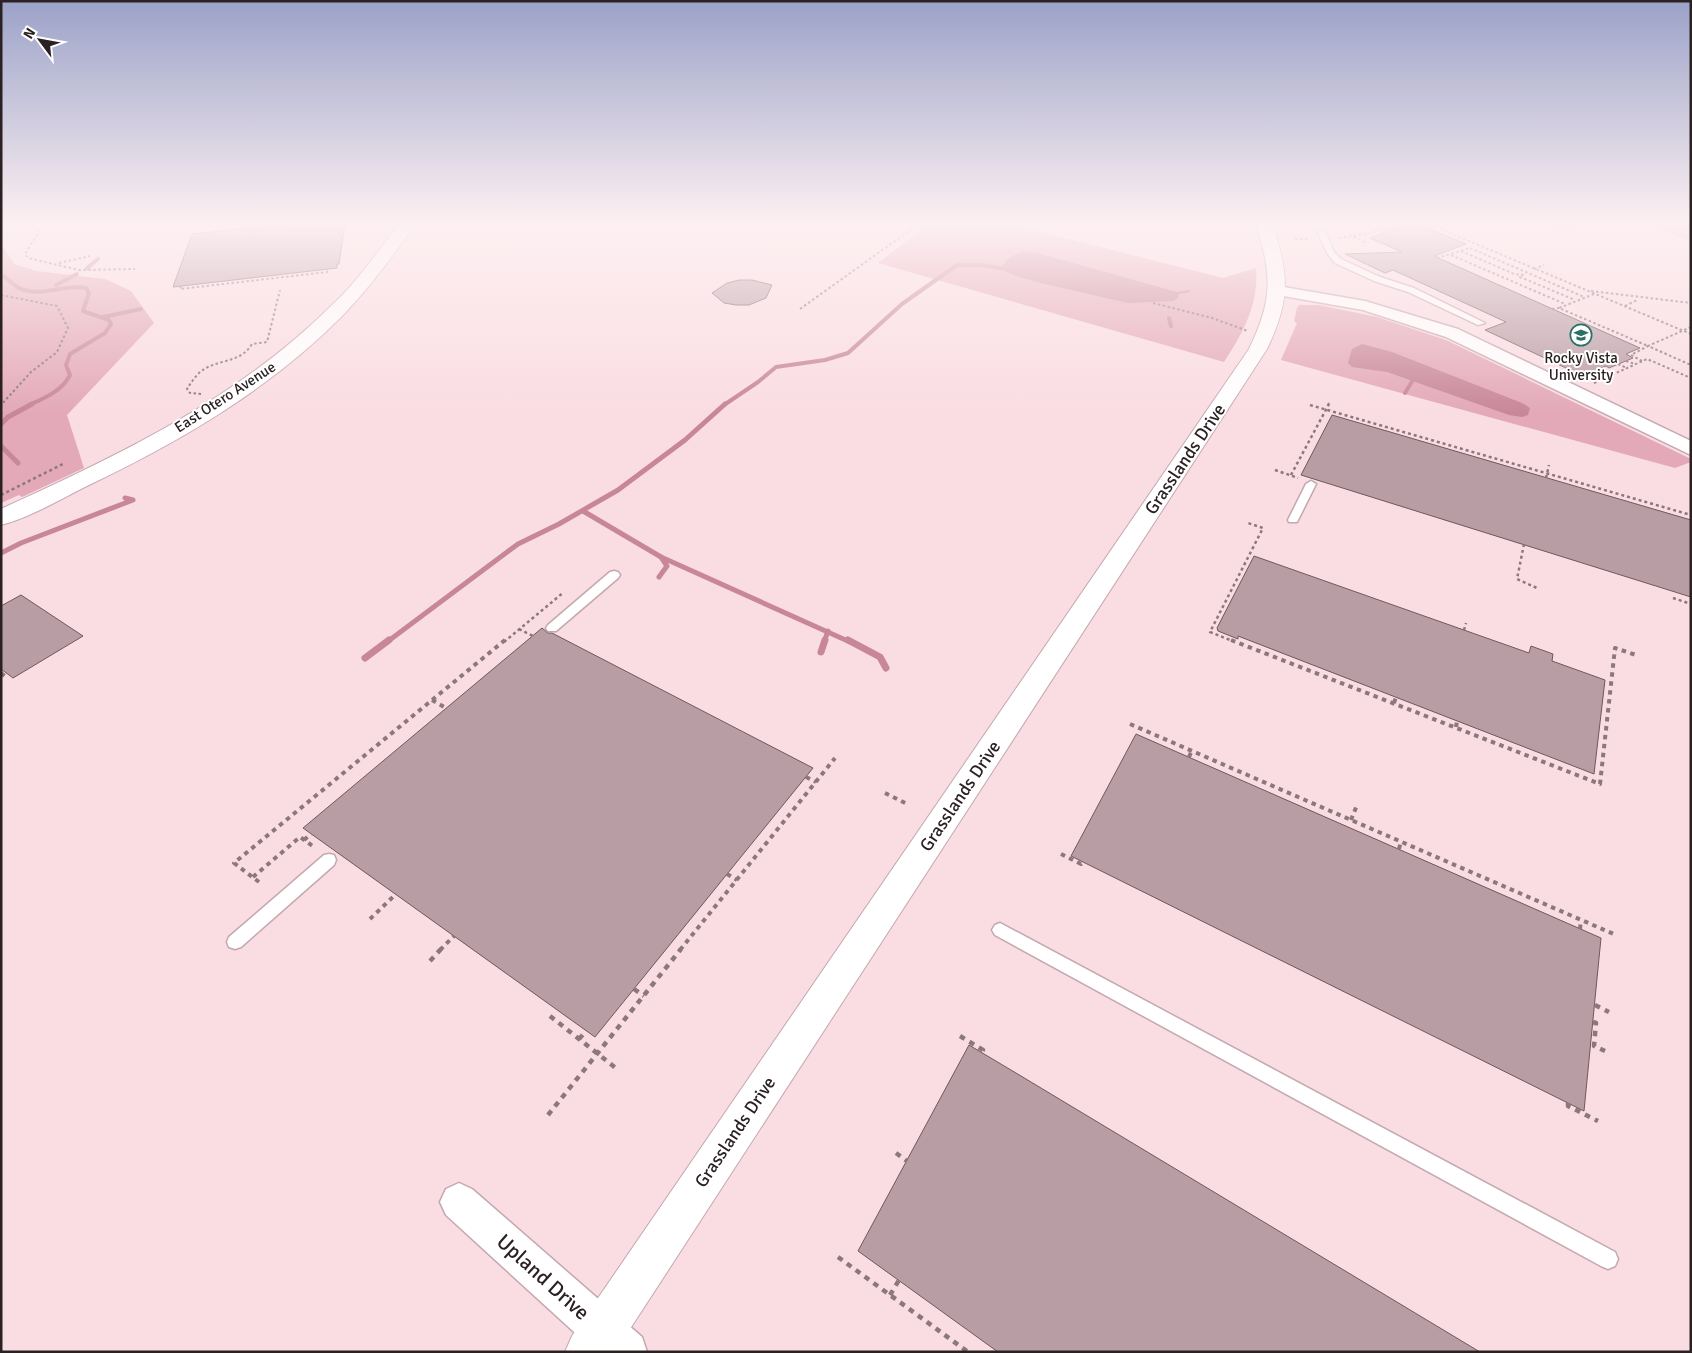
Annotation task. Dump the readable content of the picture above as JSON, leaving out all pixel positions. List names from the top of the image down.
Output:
{
  "streets": {
    "street": ["East Otero Avenue", "Grasslands Drive", "Upland Drive"]
  },
  "crossings": [
    ["Grasslands Drive", "Upland Drive"]
  ],
  "places": {
    "school or university": ["Rocky Vista University"]
  },
  "north": "top left"
}
